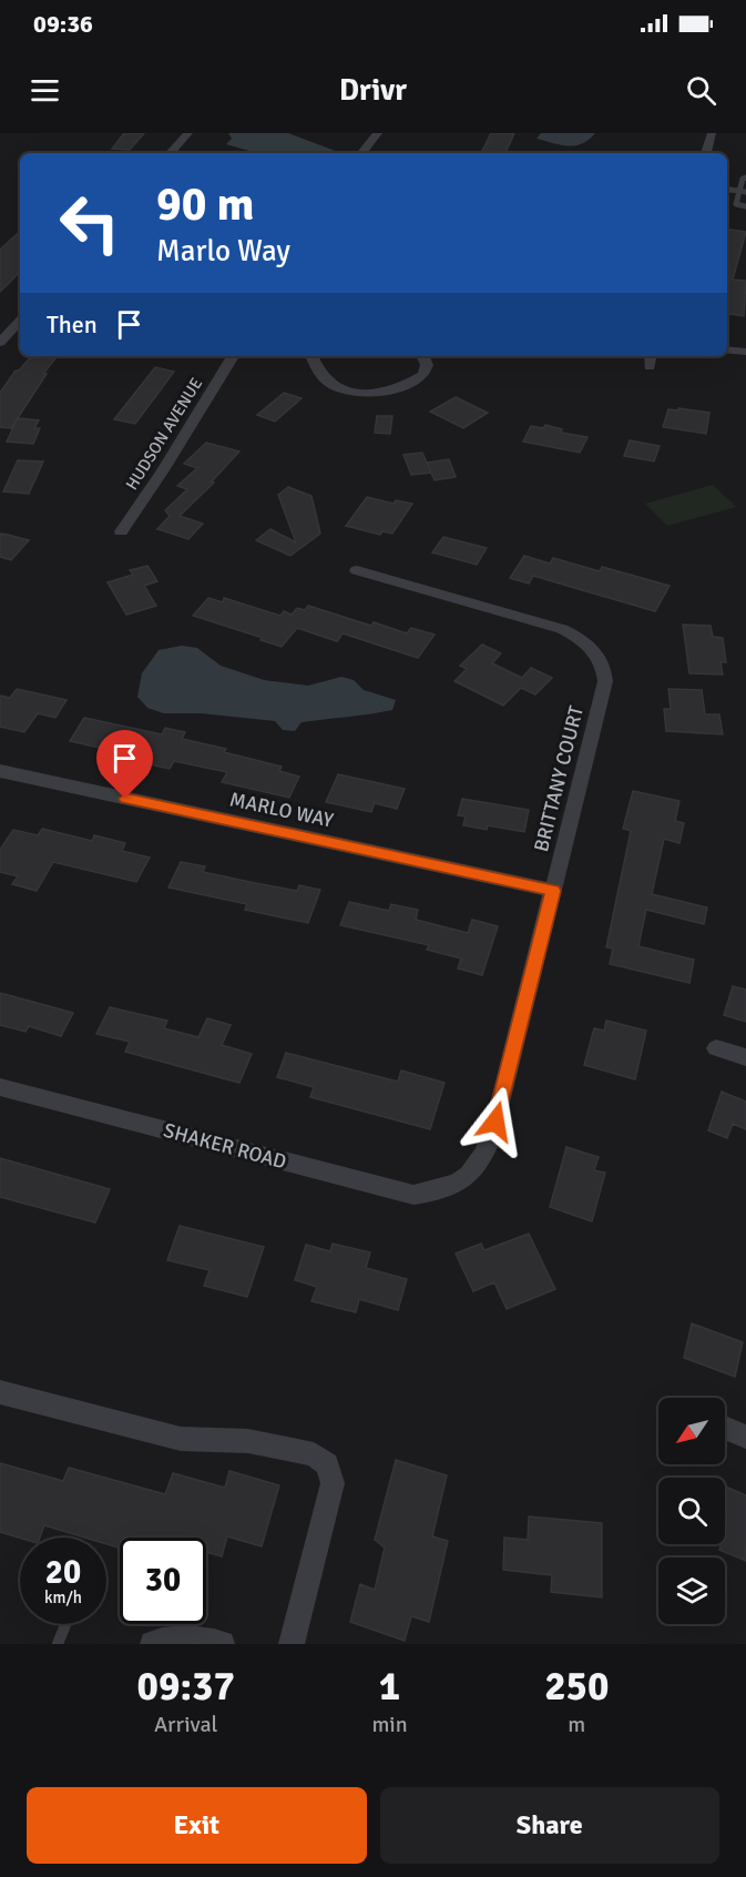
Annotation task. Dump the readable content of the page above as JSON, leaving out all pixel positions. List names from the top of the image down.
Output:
{
  "streets": {
    "street": [
      "HUDSON AVENUE",
      "BRITTANY COURT",
      "MARLO WAY",
      "SHAKER ROAD"
    ]
  },
  "crossings": [
    ["BRITTANY COURT", "MARLO WAY"],
    ["BRITTANY COURT", "SHAKER ROAD"]
  ],
  "north": "bottom left",
  "page": {
    "status": "09:36",
    "header": "Drivr",
    "turn": ["90 m", "Marlo Way"],
    "then": "Then",
    "speed": "20 km/h",
    "limit": "30",
    "eta": [
      "09:37",
      "Arrival",
      "1",
      "min",
      "250",
      "m"
    ],
    "buttons": ["Exit", "Share"]
  }
}
